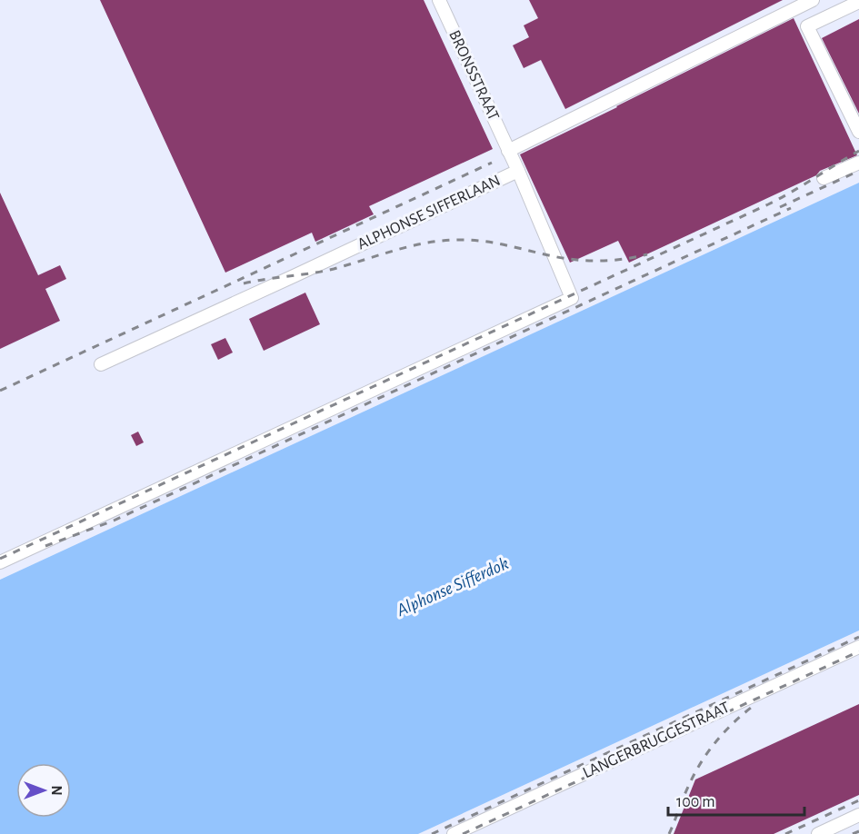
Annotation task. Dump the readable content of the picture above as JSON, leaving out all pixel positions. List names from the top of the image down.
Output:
{
  "streets": {
    "street": ["BRONSSTRAAT", "ALPHONSE SIFFERLAAN", "LANGERBRUGGESTRAAT"]
  },
  "crossings": [
    ["BRONSSTRAAT", "ALPHONSE SIFFERLAAN"]
  ],
  "water": ["Alphonse Sifferdok"],
  "scale_bar": "100 m",
  "north": "right"
}
